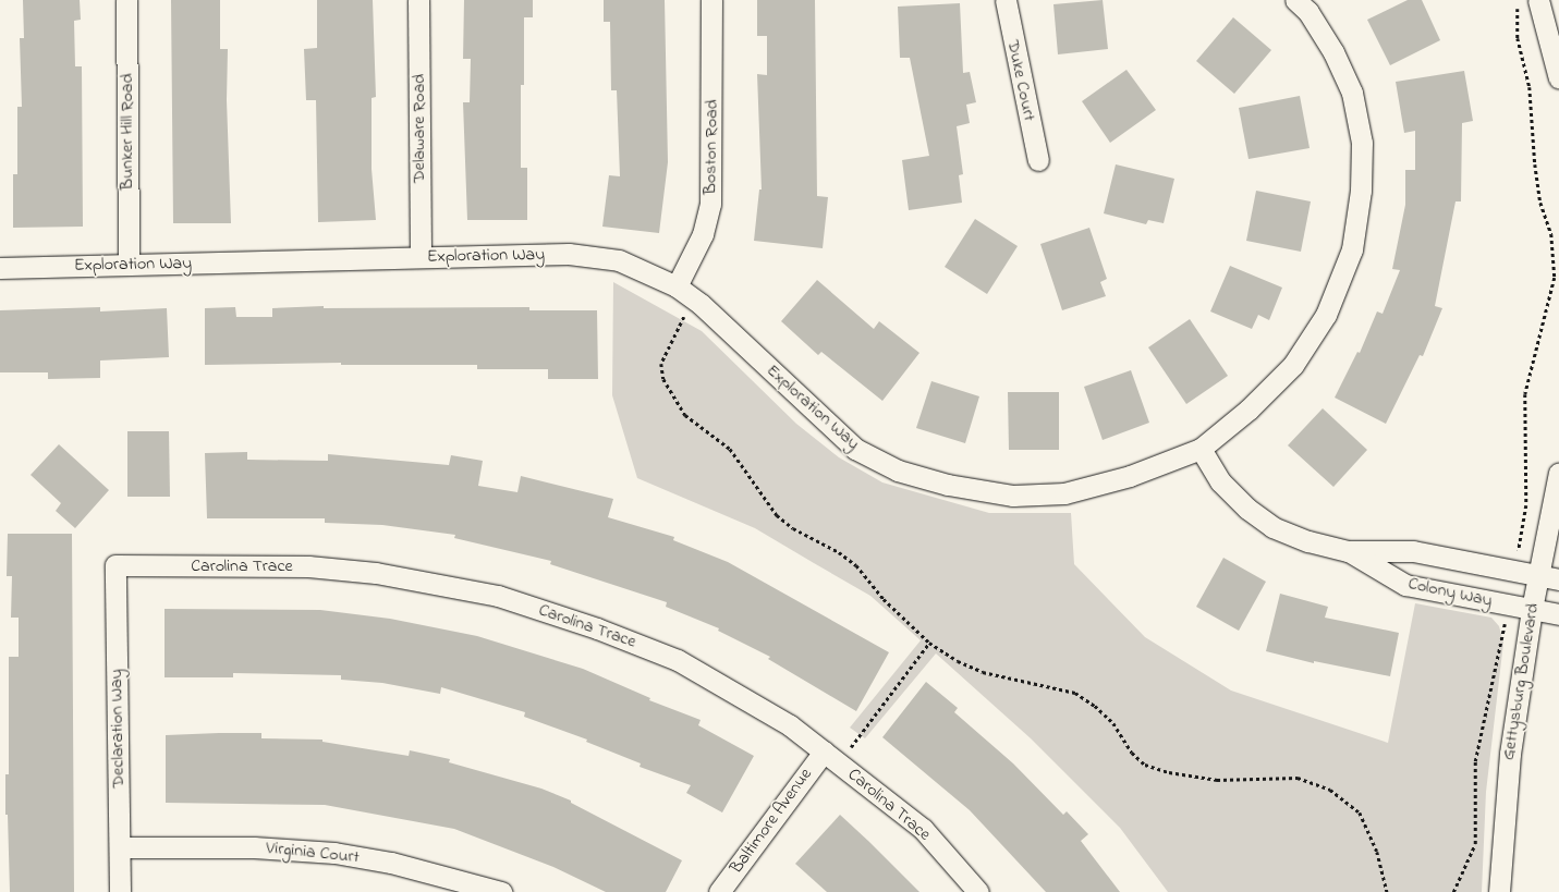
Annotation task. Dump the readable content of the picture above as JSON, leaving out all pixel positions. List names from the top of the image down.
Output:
{
  "streets": {
    "street": [
      "Duke Court",
      "Delaware Road",
      "Bunker Hill Road",
      "Boston Road",
      "Exploration Way",
      "Carolina Trace",
      "Colony Way",
      "Gettysburg Boulevard",
      "Declaration Way",
      "Baltimore Avenue",
      "Virginia Court"
    ]
  },
  "crossings": [
    ["Delaware Road", "Exploration Way"],
    ["Bunker Hill Road", "Exploration Way"],
    ["Boston Road", "Exploration Way"],
    ["Exploration Way", "Colony Way"],
    ["Carolina Trace", "Declaration Way"],
    ["Carolina Trace", "Baltimore Avenue"],
    ["Colony Way", "Gettysburg Boulevard"],
    ["Declaration Way", "Virginia Court"]
  ]
}
